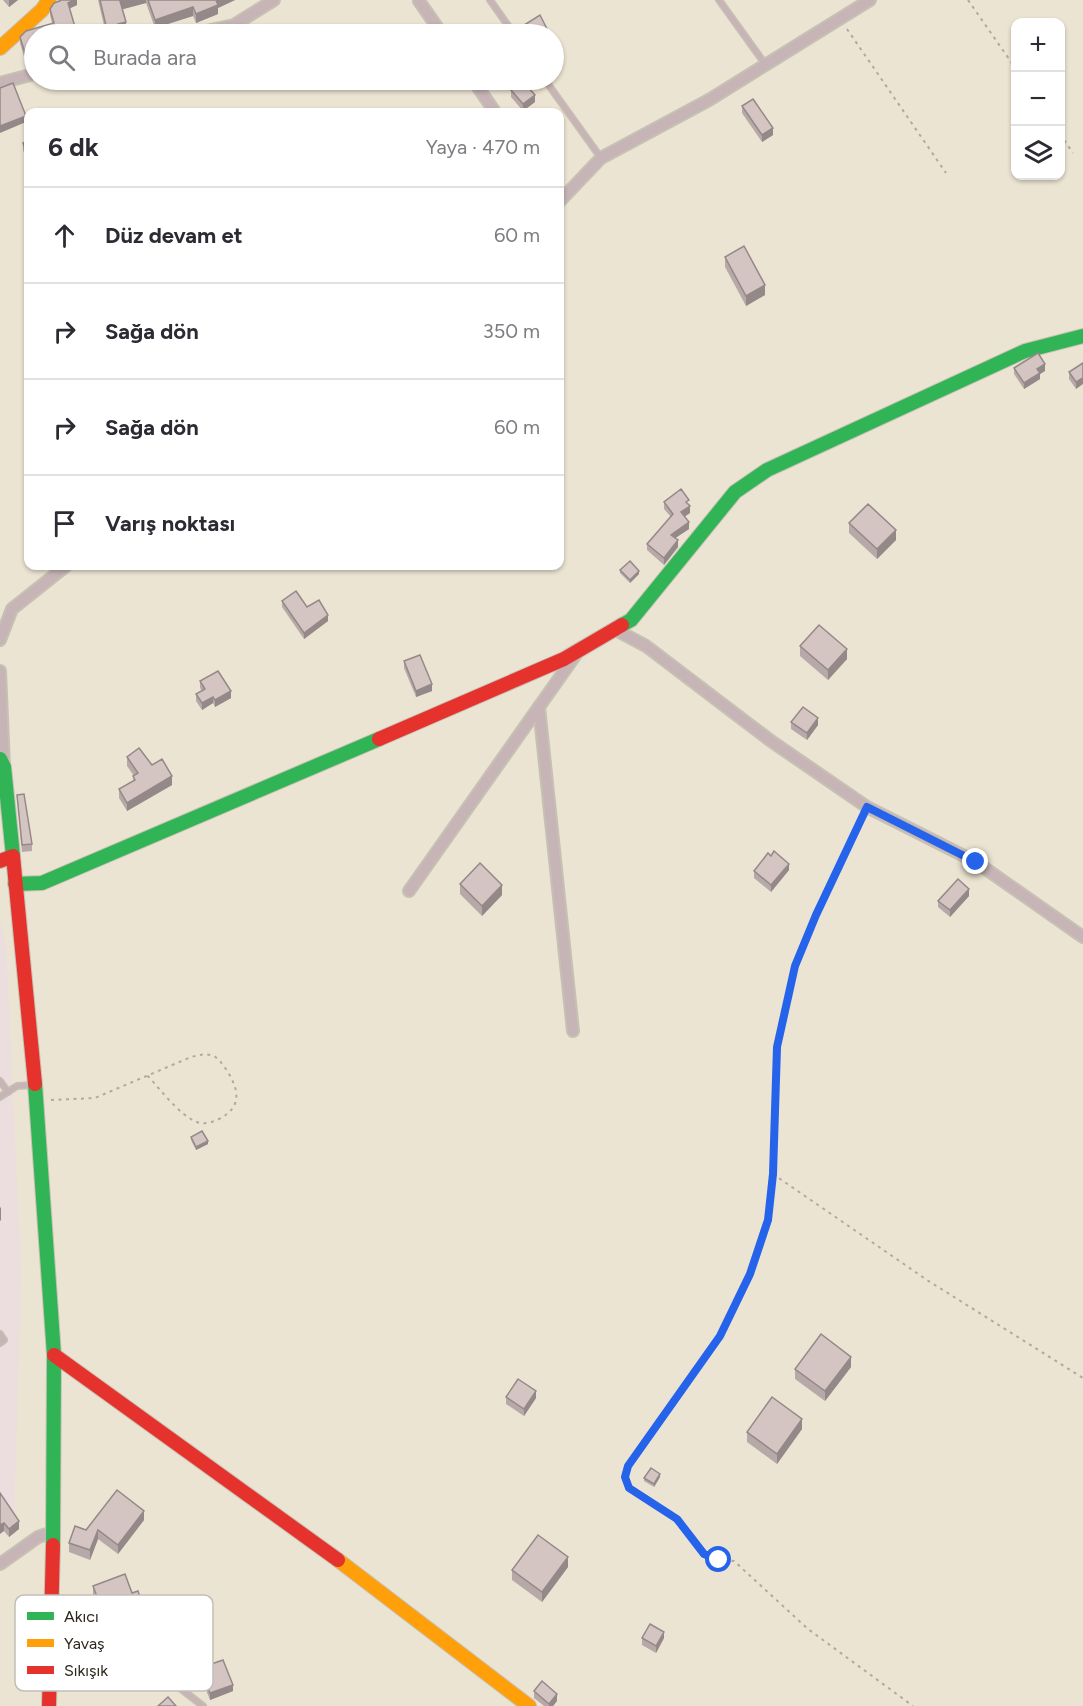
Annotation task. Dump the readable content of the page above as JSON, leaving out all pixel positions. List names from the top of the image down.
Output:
{
  "legend": ["Akıcı", "Yavaş", "Sıkışık"],
  "page": {
    "map_buttons": ["+", "−"],
    "search": "Burada ara",
    "heading": ["6 dk", "Yaya · 470 m"],
    "list": [
      ["Düz devam et", "60 m"],
      ["Sağa dön", "350 m"],
      ["Sağa dön", "60 m"],
      "Varış noktası"
    ]
  }
}
